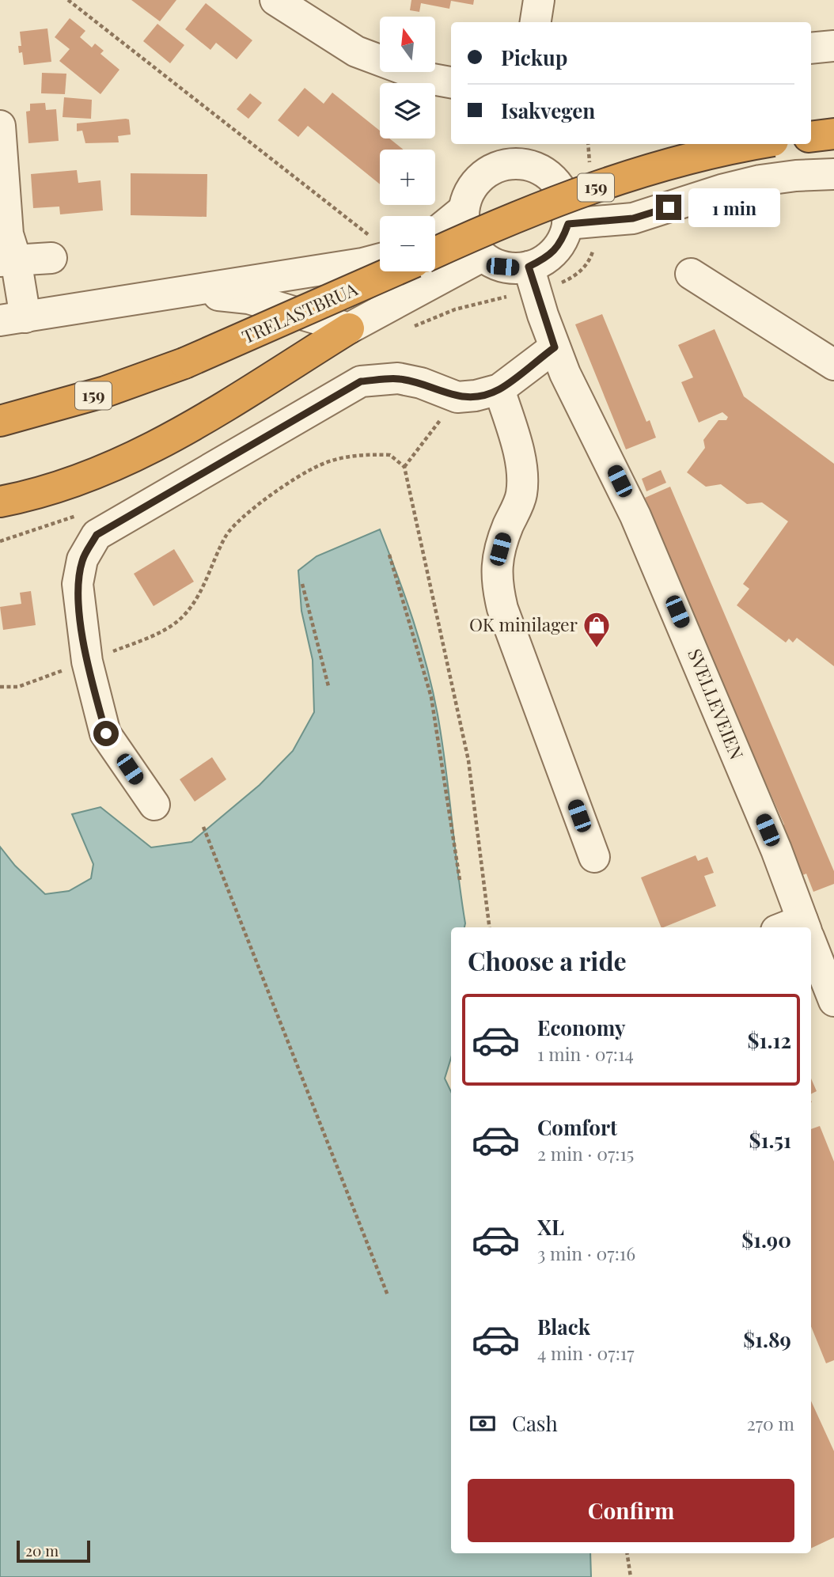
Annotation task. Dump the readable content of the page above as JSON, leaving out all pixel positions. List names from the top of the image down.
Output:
{
  "streets": {
    "highway": ["159", "TRELASTBRUA"],
    "street": ["SVELLEVEIEN"]
  },
  "places": {
    "shop": ["OK minilager"]
  },
  "scale_bar": "20 m",
  "north": "top",
  "page": {
    "map_buttons": ["+", "−"],
    "banner": ["Pickup", "Isakvegen"],
    "bubble": "1 min",
    "heading": "Choose a ride",
    "list": [
      {
        "name": "Economy",
        "note": "1 min · 07:14",
        "value": "$1.12"
      },
      {
        "name": "Comfort",
        "note": "2 min · 07:15",
        "value": "$1.51"
      },
      {
        "name": "XL",
        "note": "3 min · 07:16",
        "value": "$1.90"
      },
      {
        "name": "Black",
        "note": "4 min · 07:17",
        "value": "$1.89"
      }
    ],
    "pay": ["Cash", "270 m"],
    "buttons": "Confirm",
    "scale": "20 m"
  }
}
